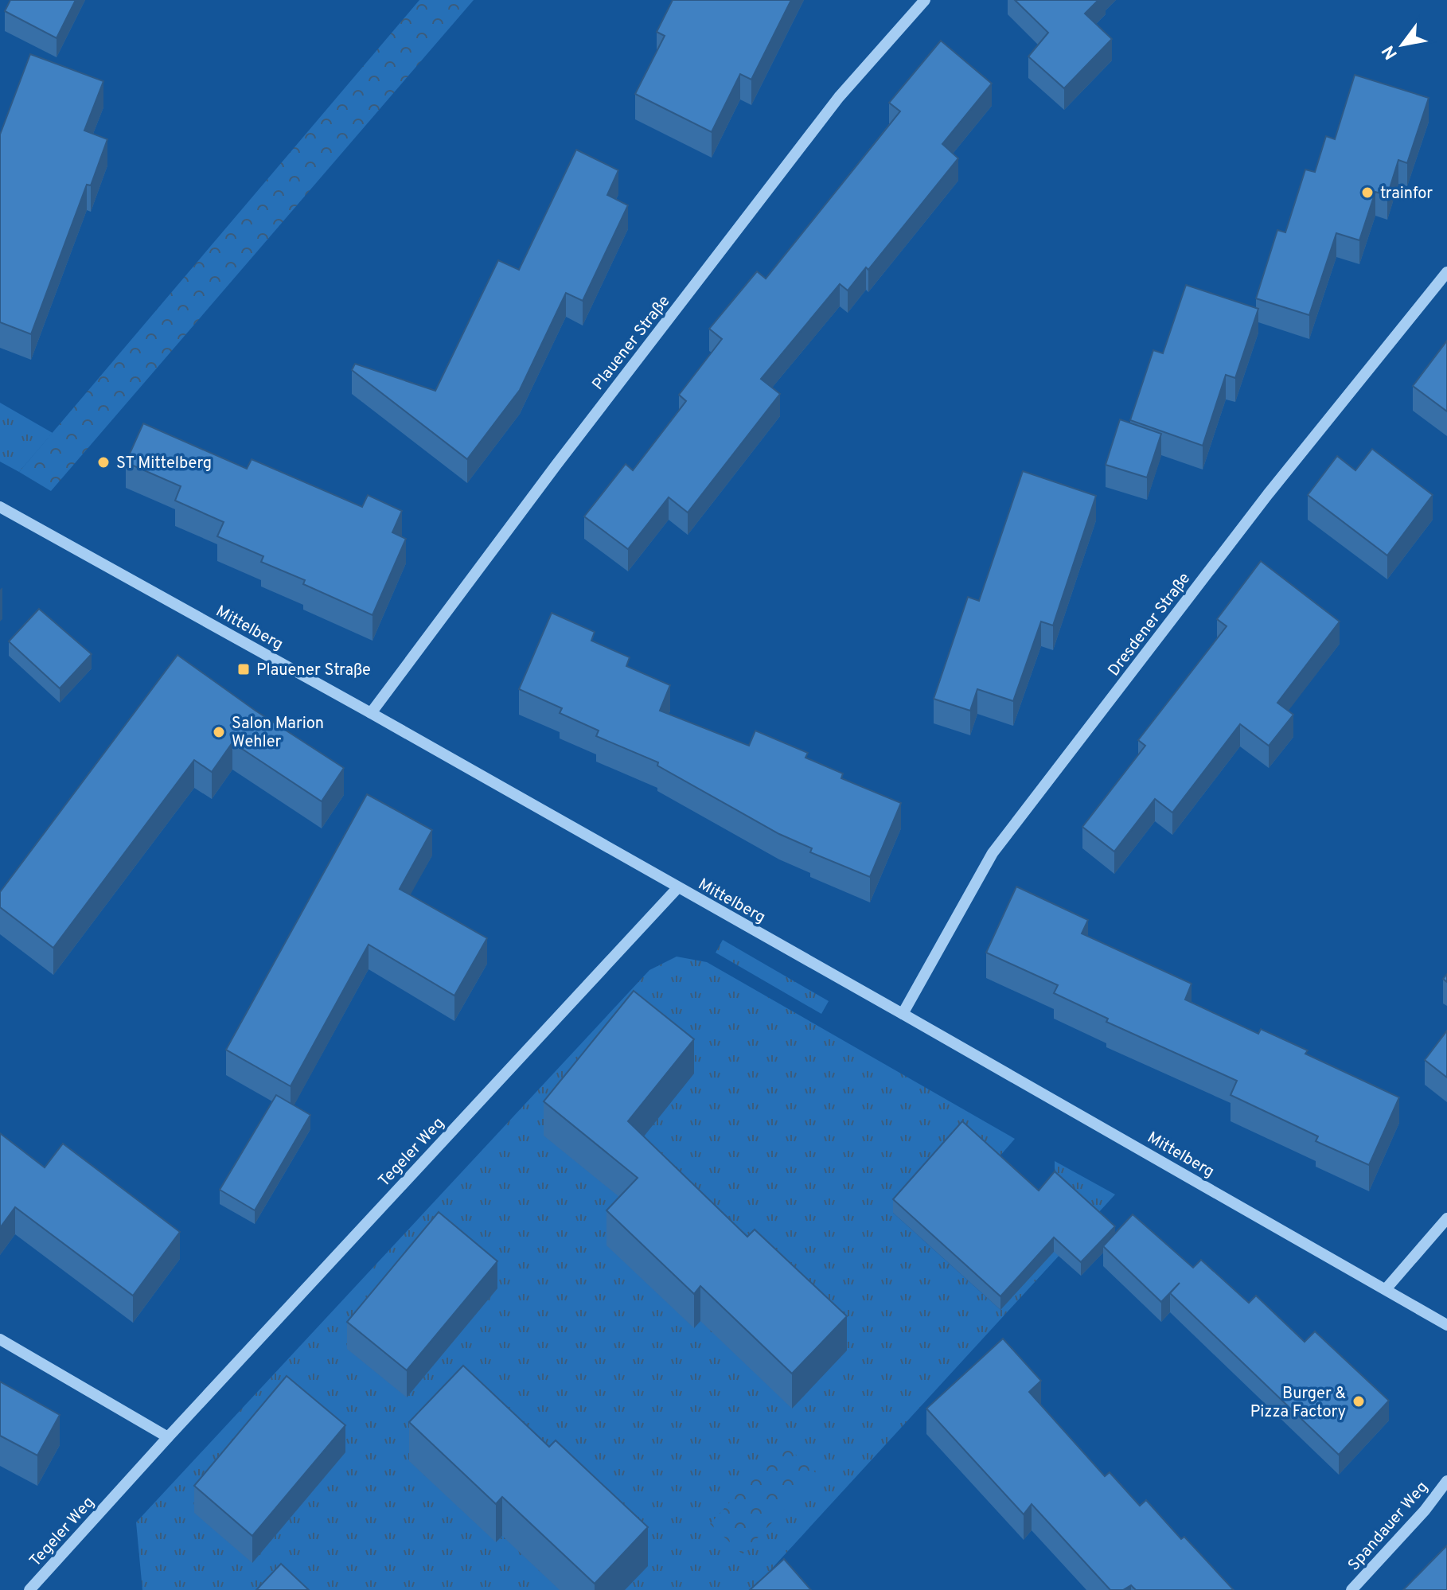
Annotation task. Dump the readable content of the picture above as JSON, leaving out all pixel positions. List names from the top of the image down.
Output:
{
  "streets": {
    "street": [
      "Plauener Straße",
      "Dresdener Straße",
      "Mittelberg",
      "Tegeler Weg",
      "Spandauer Weg"
    ]
  },
  "crossings": [
    ["Plauener Straße", "Mittelberg"],
    ["Dresdener Straße", "Mittelberg"],
    ["Mittelberg", "Tegeler Weg"]
  ],
  "places": {
    "other": [
      "trainfor",
      "ST Mittelberg",
      "Salon Marion Wehler",
      "Burger & Pizza Factory"
    ],
    "transit": ["Plauener Straße"]
  },
  "north": "bottom left"
}
